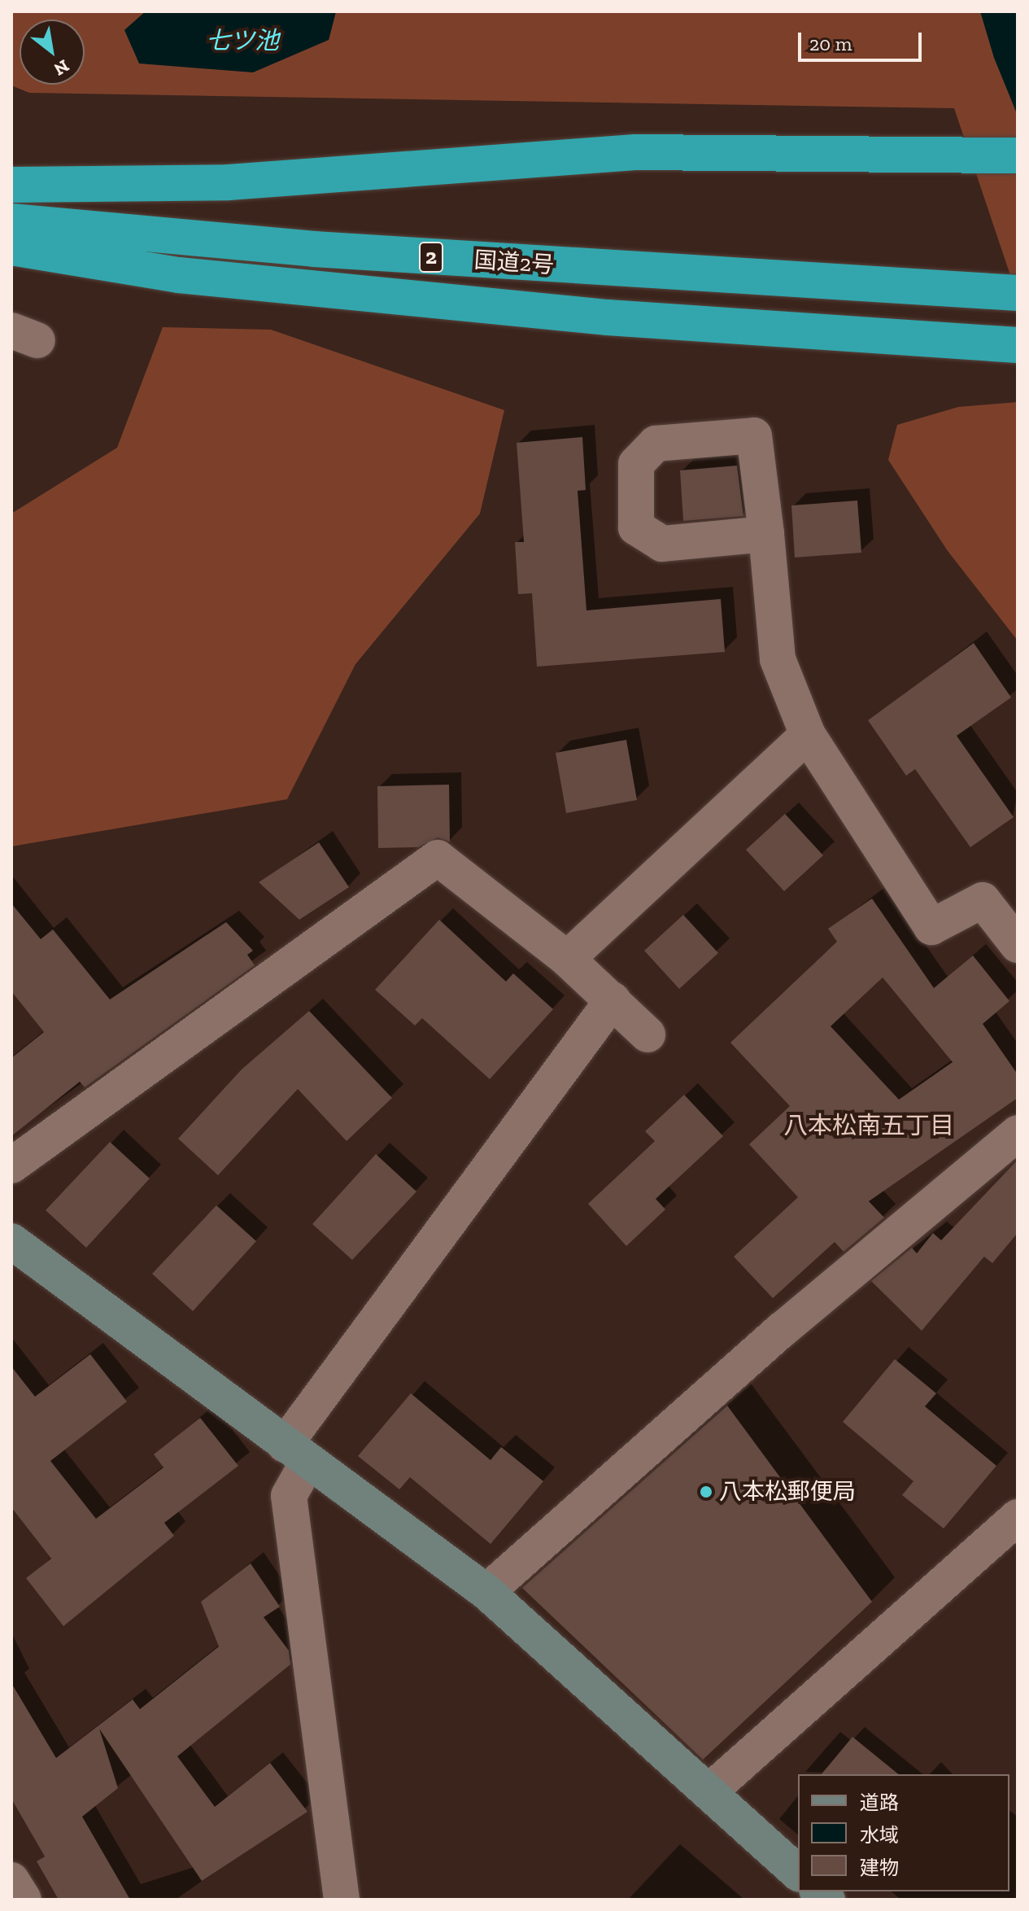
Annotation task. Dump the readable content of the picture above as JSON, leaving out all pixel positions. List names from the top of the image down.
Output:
{
  "streets": {
    "highway": ["2", "国道2号"]
  },
  "districts": ["八本松南五丁目"],
  "water": ["七ツ池"],
  "places": ["八本松郵便局"],
  "legend": ["道路", "水域", "建物"],
  "scale_bar": "20 m",
  "north": "bottom right"
}
